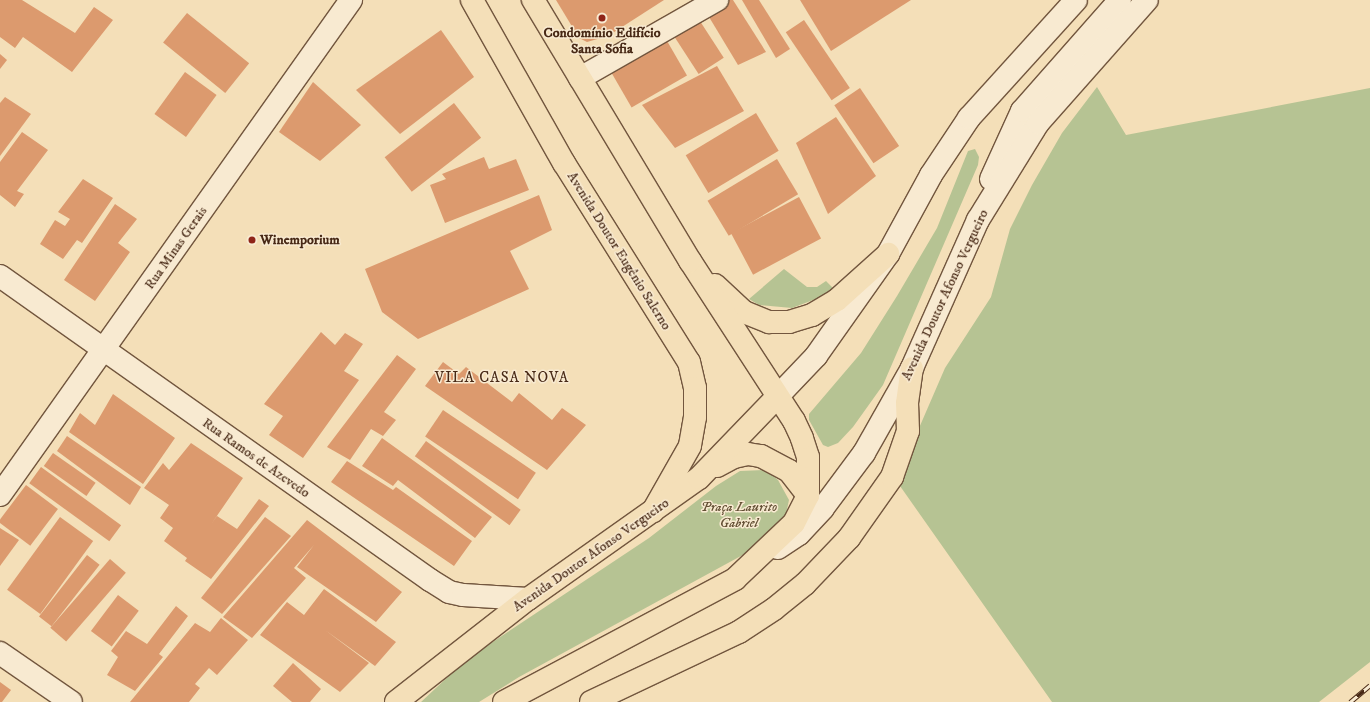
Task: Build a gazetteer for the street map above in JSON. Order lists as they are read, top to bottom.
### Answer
{
  "streets": {
    "main road": [
      "Rua Minas Gerais",
      "Avenida Doutor Eugênio Salerno",
      "Avenida Doutor Afonso Vergueiro",
      "Rua Ramos de Azevedo"
    ]
  },
  "crossings": [
    ["Rua Minas Gerais", "Rua Ramos de Azevedo"],
    ["Avenida Doutor Eugênio Salerno", "Avenida Doutor Afonso Vergueiro"],
    ["Avenida Doutor Afonso Vergueiro", "Rua Ramos de Azevedo"]
  ],
  "districts": ["VILA CASA NOVA"],
  "parks": ["Praça Laurito Gabriel"],
  "places": ["Condomínio Edifício Santa Sofia", "Winemporium"]
}
